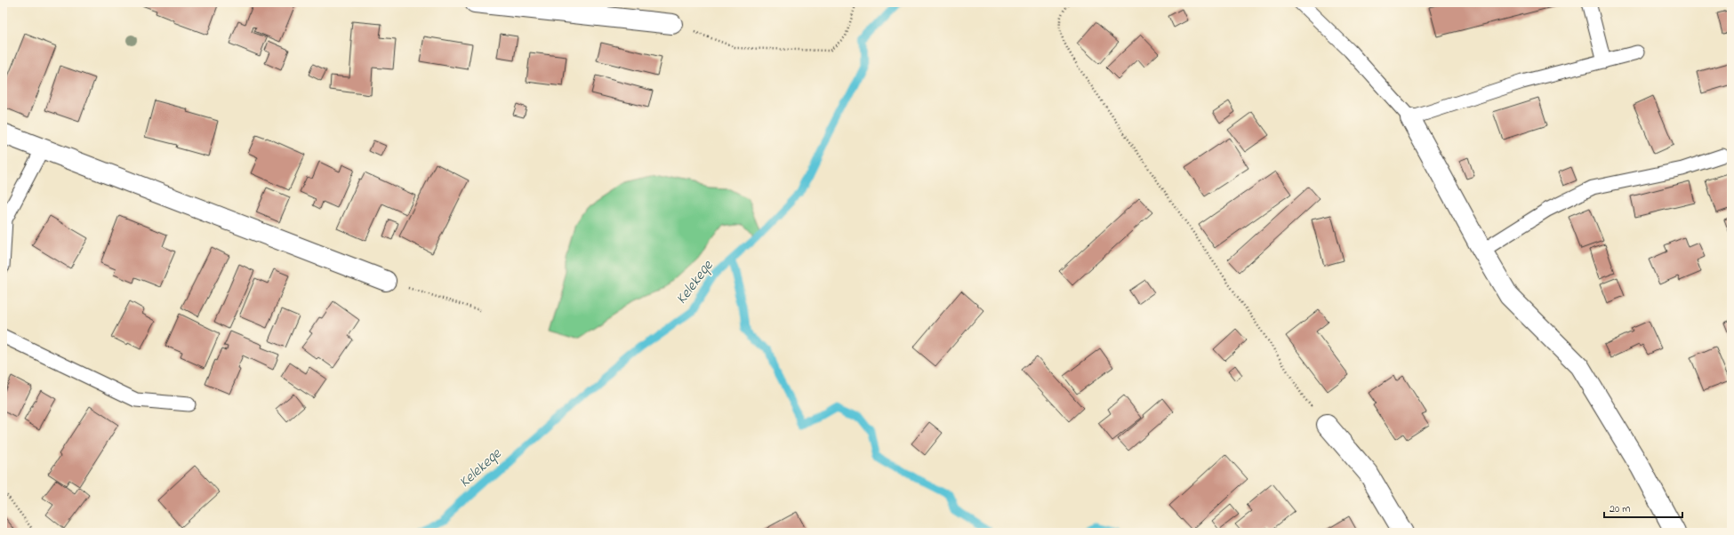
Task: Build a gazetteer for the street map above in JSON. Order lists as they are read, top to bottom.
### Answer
{
  "water": ["Kelekeqe"],
  "scale_bar": "20 m"
}
